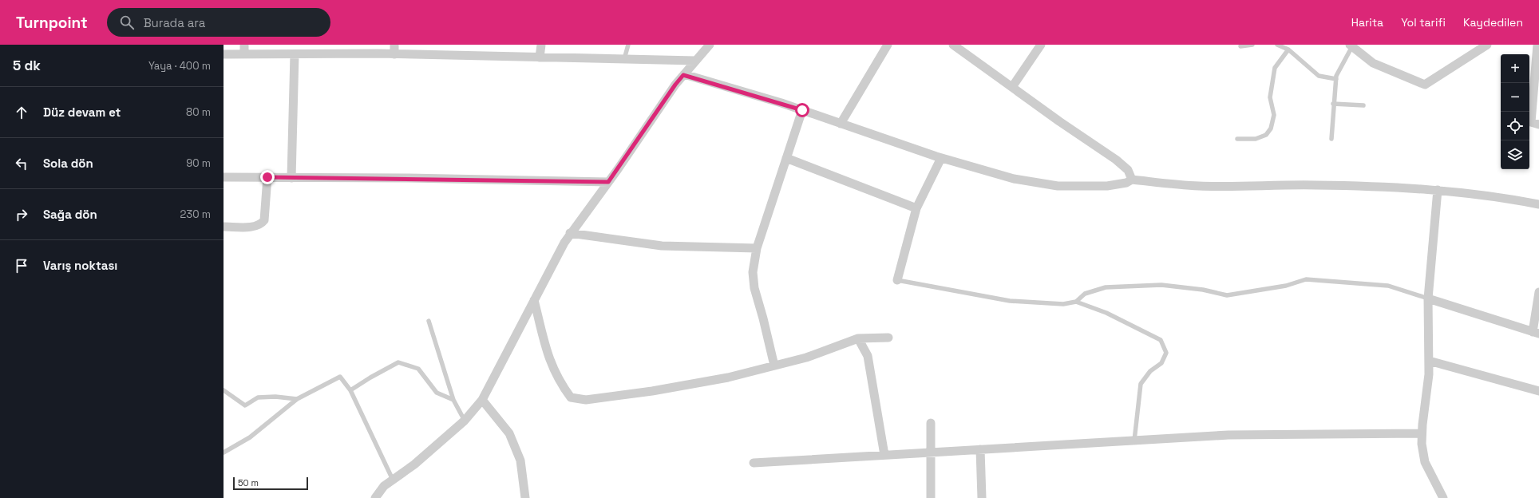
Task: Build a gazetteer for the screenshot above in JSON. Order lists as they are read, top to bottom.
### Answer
{
  "scale_bar": "50 m",
  "page": {
    "header": "Turnpoint",
    "search": "Burada ara",
    "nav": ["Harita", "Yol tarifi", "Kaydedilen"],
    "heading": ["5 dk", "Yaya · 400 m"],
    "map_buttons": ["+", "−"],
    "list": [
      ["Düz devam et", "80 m"],
      ["Sola dön", "90 m"],
      ["Sağa dön", "230 m"],
      "Varış noktası"
    ],
    "scale": "50 m"
  }
}
